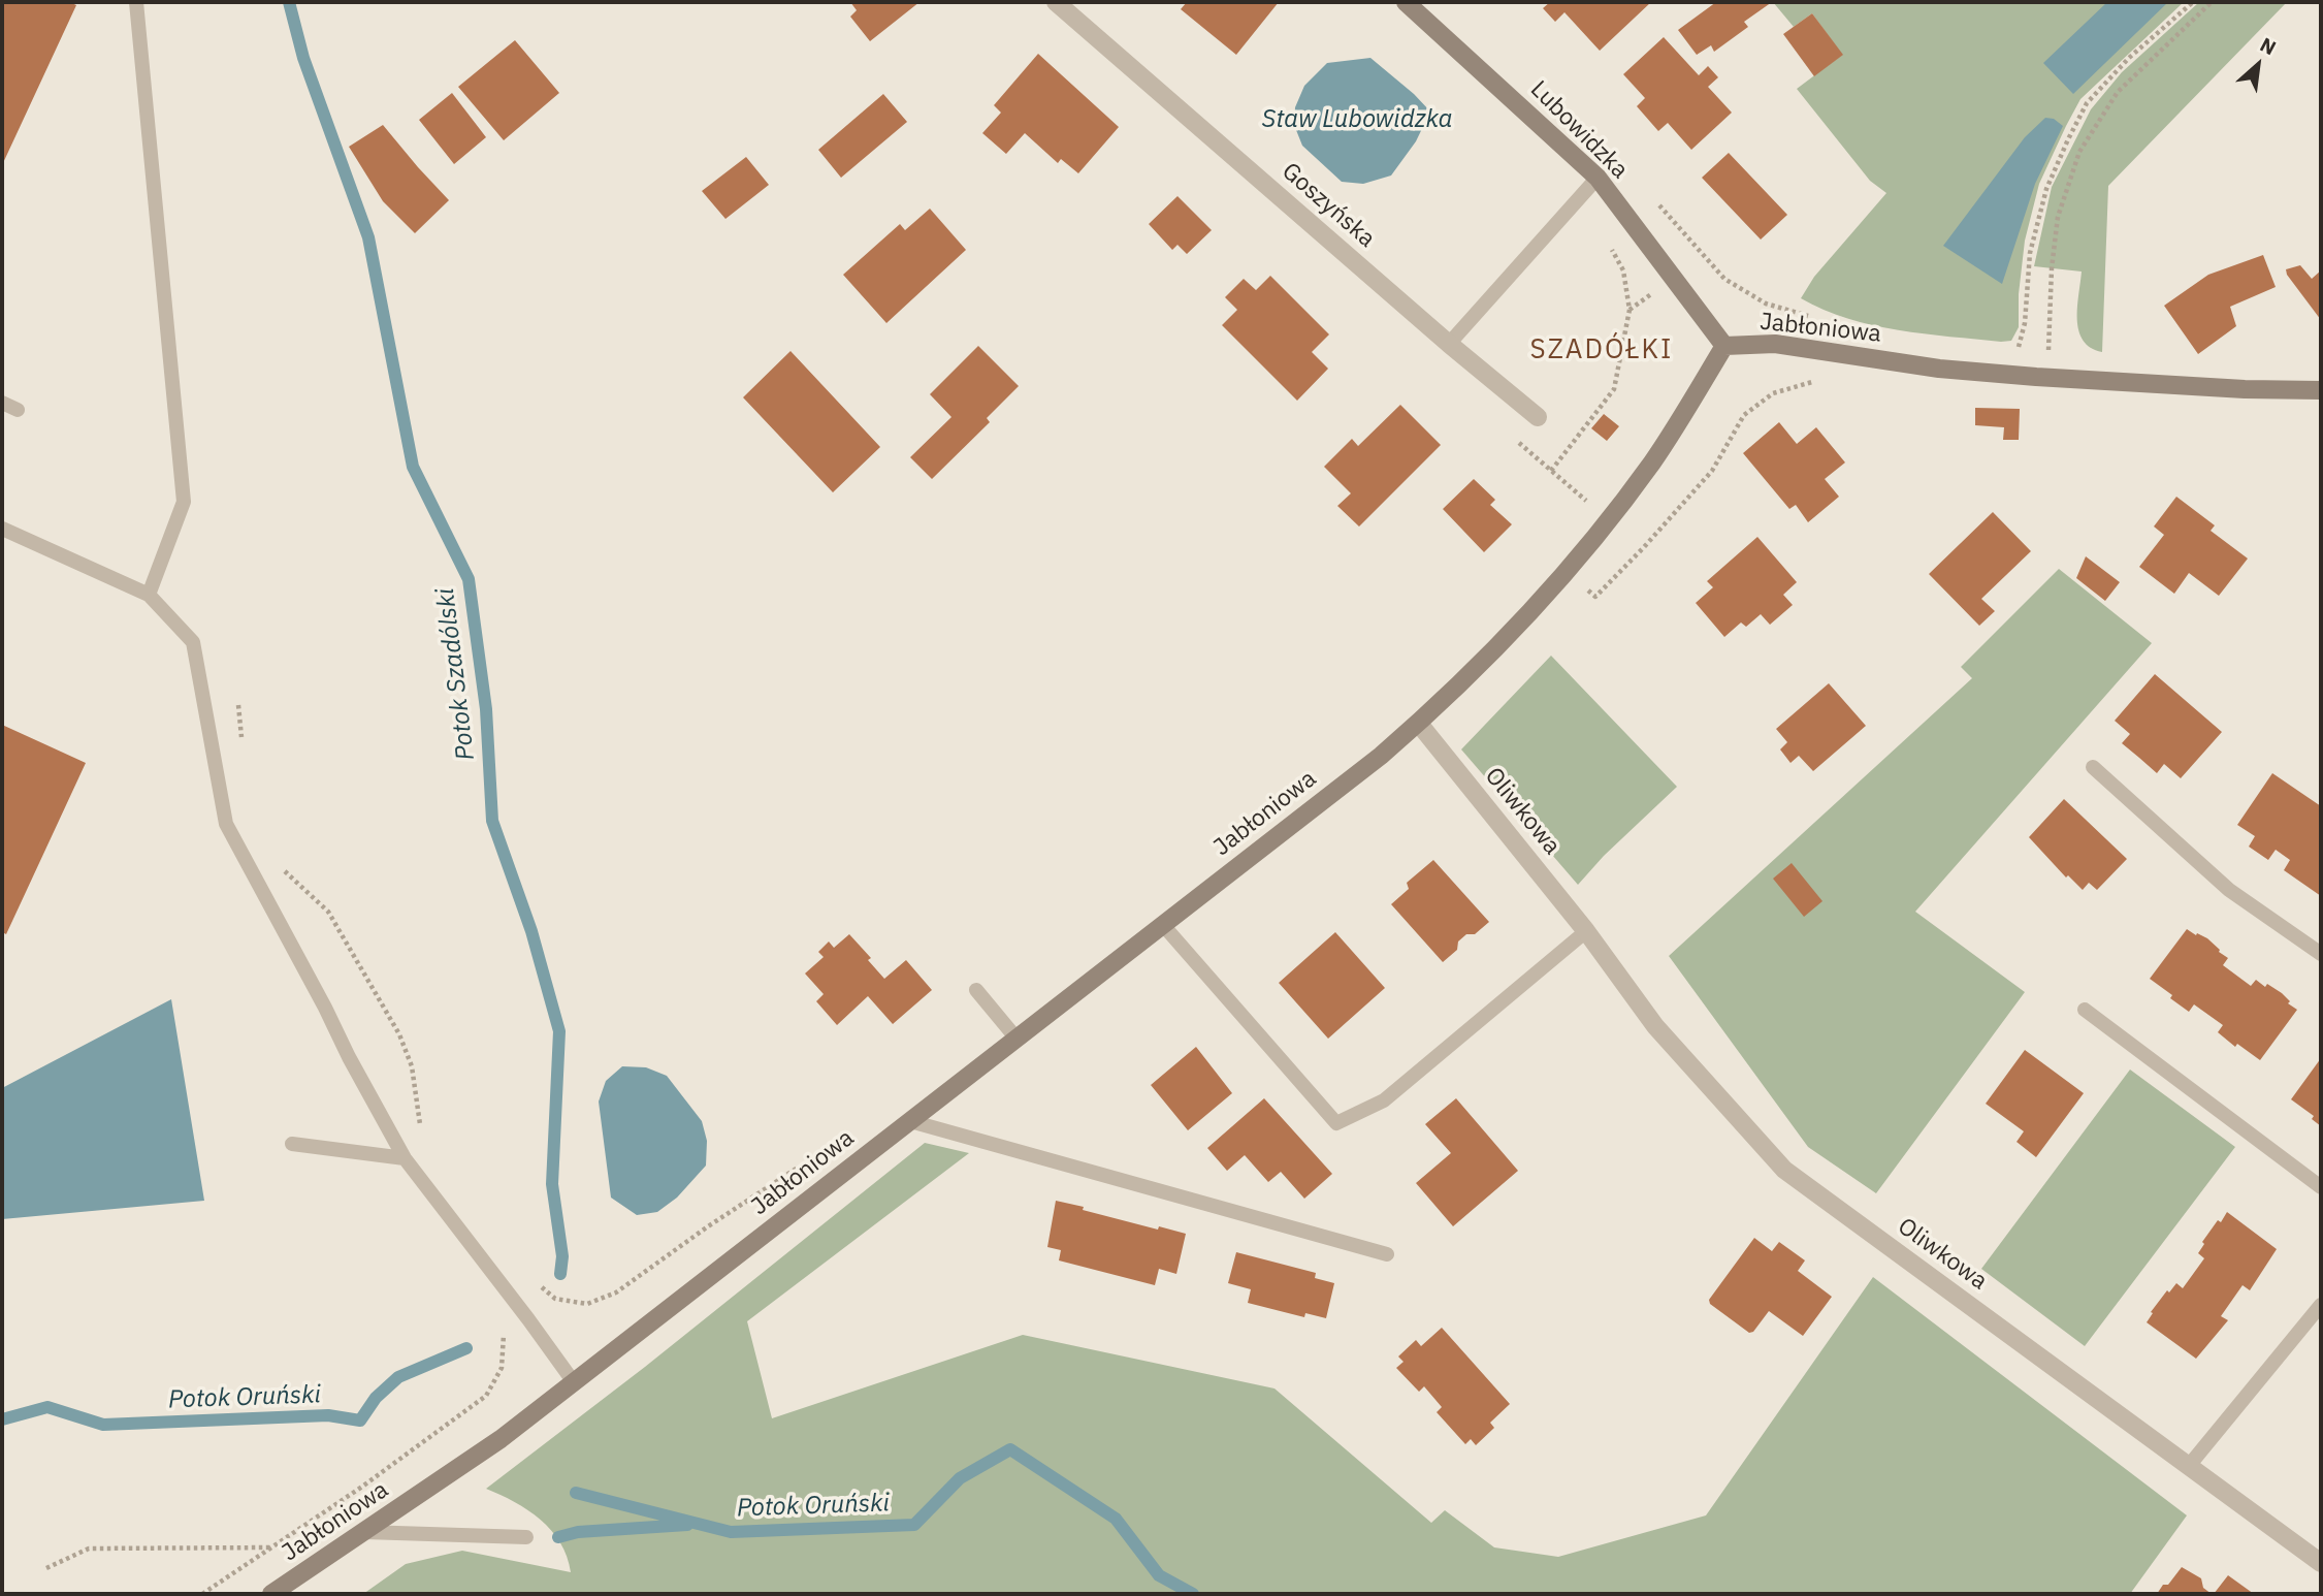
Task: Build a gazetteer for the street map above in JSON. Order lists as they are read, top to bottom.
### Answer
{
  "streets": {
    "main road": ["Lubowidzka", "Jabłoniowa"],
    "street": ["Goszyńska", "Oliwkowa"]
  },
  "crossings": [
    ["Lubowidzka", "Jabłoniowa"],
    ["Jabłoniowa", "Oliwkowa"]
  ],
  "districts": ["SZADÓŁKI"],
  "water": ["Staw Lubowidzka", "Potok Szadólski", "Potok Oruński"],
  "north": "top right"
}
